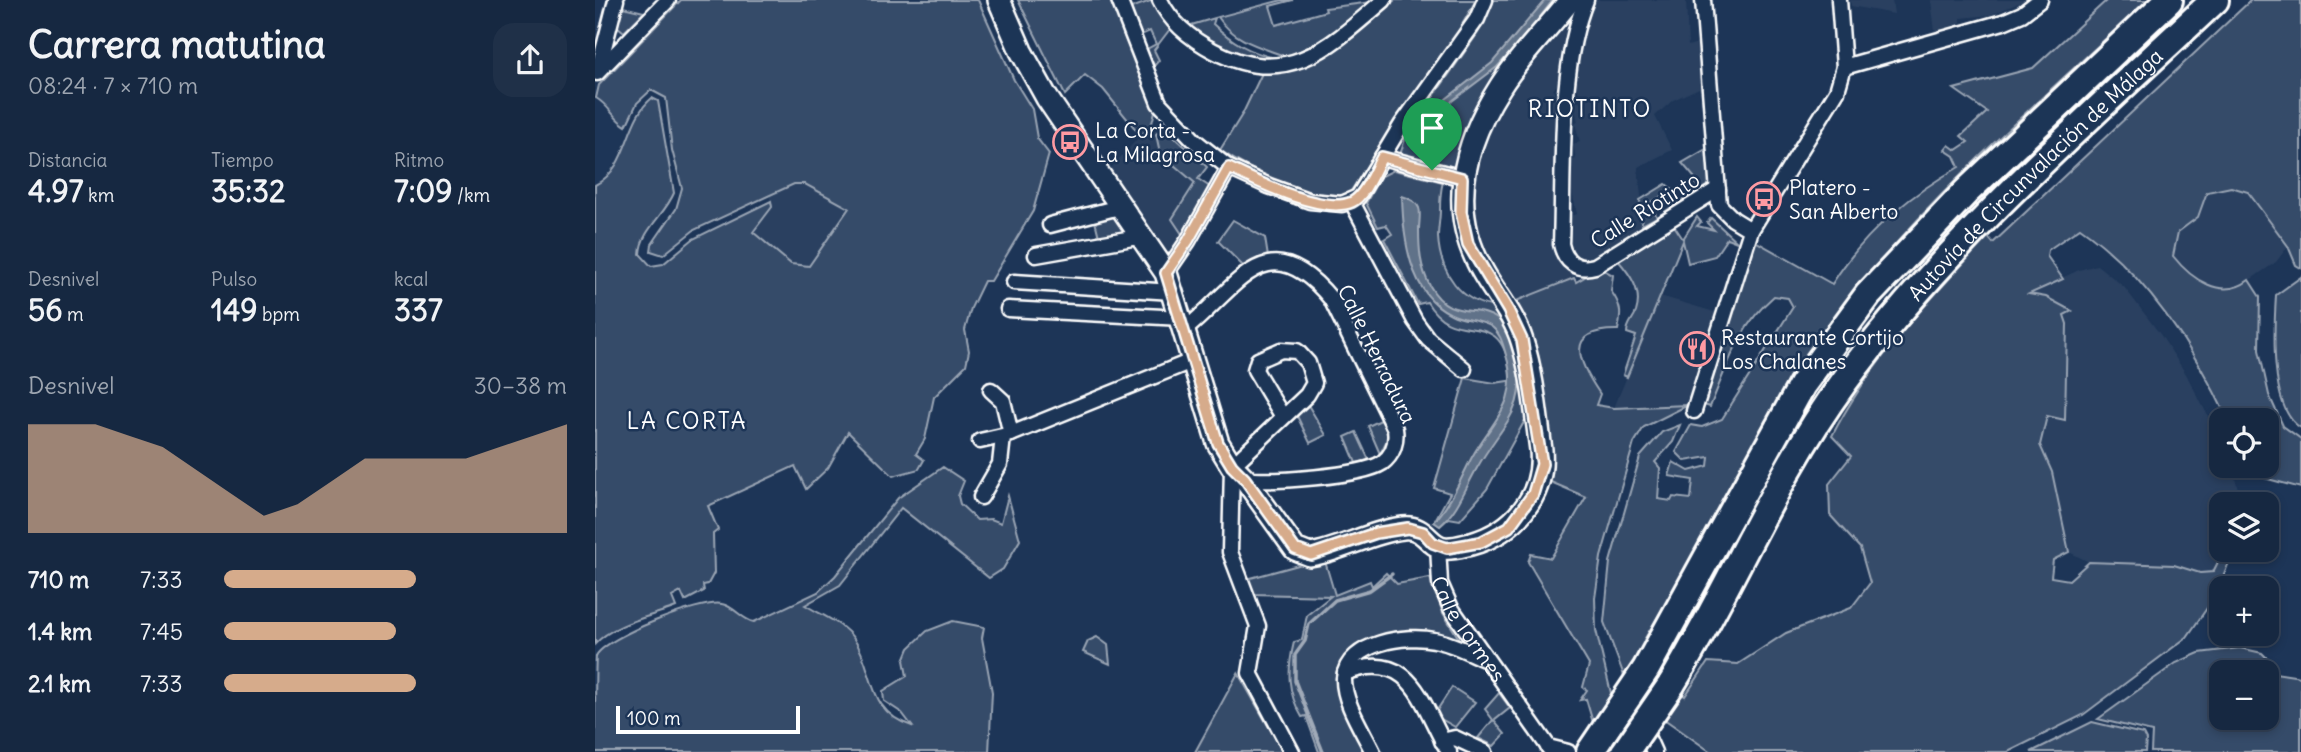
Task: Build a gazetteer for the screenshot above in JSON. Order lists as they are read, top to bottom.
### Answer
{
  "streets": {
    "highway": ["Autovía de Circunvalación de Málaga"],
    "street": ["Calle Riotinto", "Calle Herradura", "Calle Tormes"]
  },
  "crossings": [
    ["Calle Herradura", "Calle Tormes"]
  ],
  "districts": ["RIOTINTO", "LA CORTA"],
  "places": {
    "bus stop": ["La Corta - La Milagrosa", "Platero - San Alberto"],
    "restaurant": ["Restaurante Cortijo Los Chalanes"]
  },
  "scale_bar": "100 m",
  "page": {
    "heading": ["Carrera matutina", "08:24 · 7 × 710 m"],
    "stats": [
      ["Distancia", "4.97 km"],
      ["Tiempo", "35:32"],
      ["Ritmo", "7:09 /km"],
      ["Desnivel", "56 m"],
      ["Pulso", "149 bpm"],
      ["kcal", "337"]
    ],
    "chart": ["Desnivel", "30–38 m"],
    "map_buttons": ["+", "−"],
    "list": [
      {
        "name": "710 m",
        "note": "7:33"
      },
      {
        "name": "1.4 km",
        "note": "7:45"
      },
      {
        "name": "2.1 km",
        "note": "7:33"
      }
    ],
    "scale": "100 m"
  }
}
